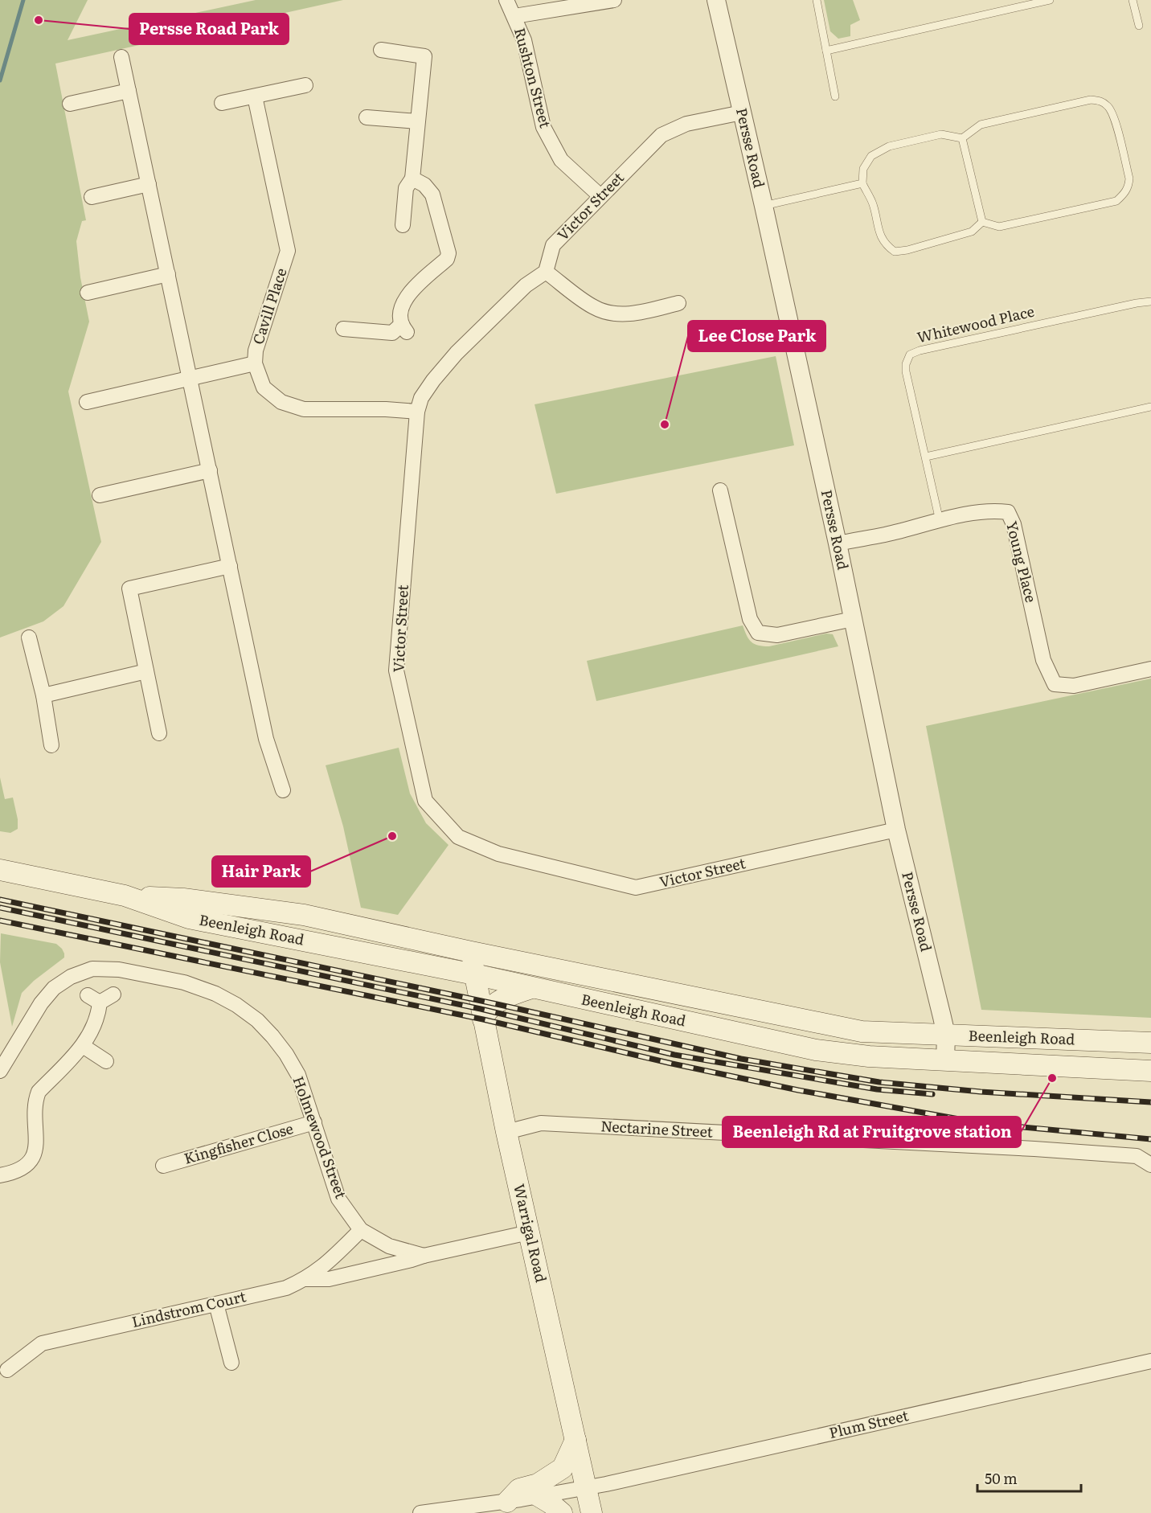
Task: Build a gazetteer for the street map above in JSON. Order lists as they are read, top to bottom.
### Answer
{
  "streets": {
    "main road": ["Beenleigh Road", "Warrigal Road"],
    "street": [
      "Rushton Street",
      "Persse Road",
      "Victor Street",
      "Cavill Place",
      "Young Place",
      "Nectarine Street",
      "Holmewood Street",
      "Kingfisher Close",
      "Lindstrom Court",
      "Plum Street"
    ],
    "lane": ["Whitewood Place"]
  },
  "crossings": [
    ["Rushton Street", "Victor Street"],
    ["Persse Road", "Victor Street"],
    ["Persse Road", "Young Place"],
    ["Persse Road", "Beenleigh Road"],
    ["Victor Street", "Cavill Place"],
    ["Whitewood Place", "Young Place"],
    ["Beenleigh Road", "Warrigal Road"],
    ["Nectarine Street", "Warrigal Road"],
    ["Holmewood Street", "Kingfisher Close"],
    ["Holmewood Street", "Warrigal Road"],
    ["Holmewood Street", "Lindstrom Court"],
    ["Warrigal Road", "Plum Street"]
  ],
  "places": [
    "Persse Road Park",
    "Lee Close Park",
    "Hair Park",
    "Beenleigh Rd at Fruitgrove station"
  ],
  "scale_bar": "50 m"
}
